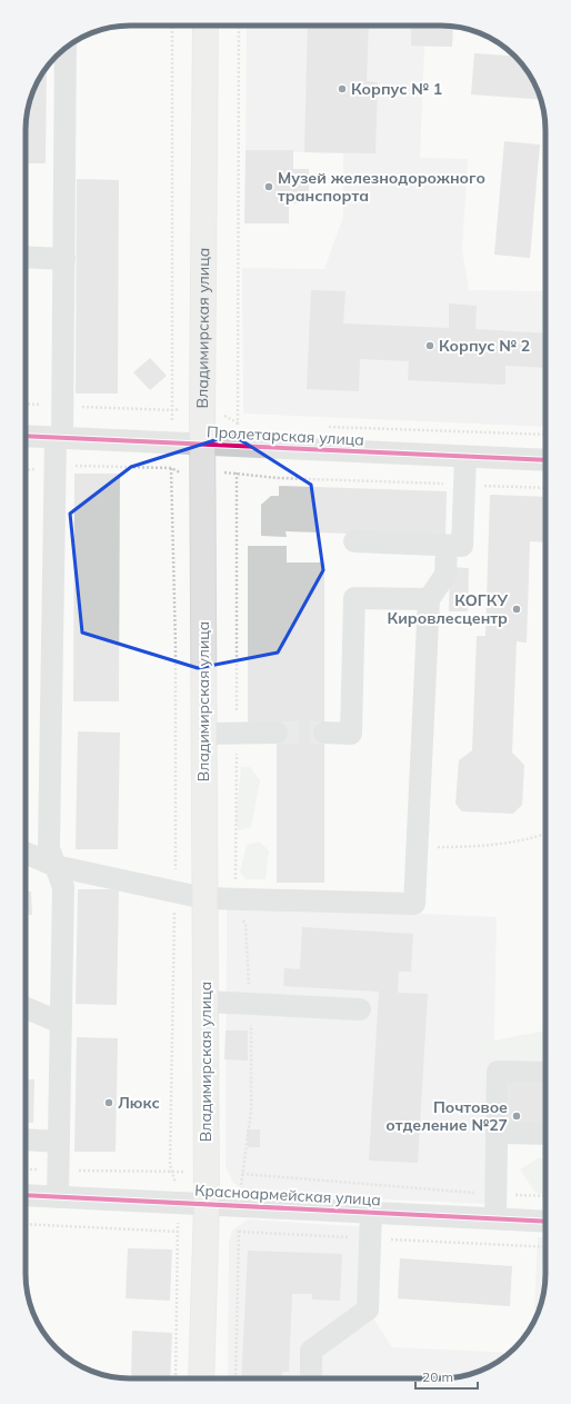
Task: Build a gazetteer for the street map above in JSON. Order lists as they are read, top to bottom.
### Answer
{
  "streets": {
    "main road": ["Владимирская улица"],
    "street": ["Пролетарская улица", "Красноармейская улица"]
  },
  "crossings": [
    ["Владимирская улица", "Пролетарская улица"],
    ["Владимирская улица", "Красноармейская улица"]
  ],
  "places": [
    "Корпус № 1",
    "Музей железнодорожного транспорта",
    "Корпус № 2",
    "КОГКУ Кировлесцентр",
    "Люкс",
    "Почтовое отделение №27"
  ],
  "scale_bar": "20 m"
}
